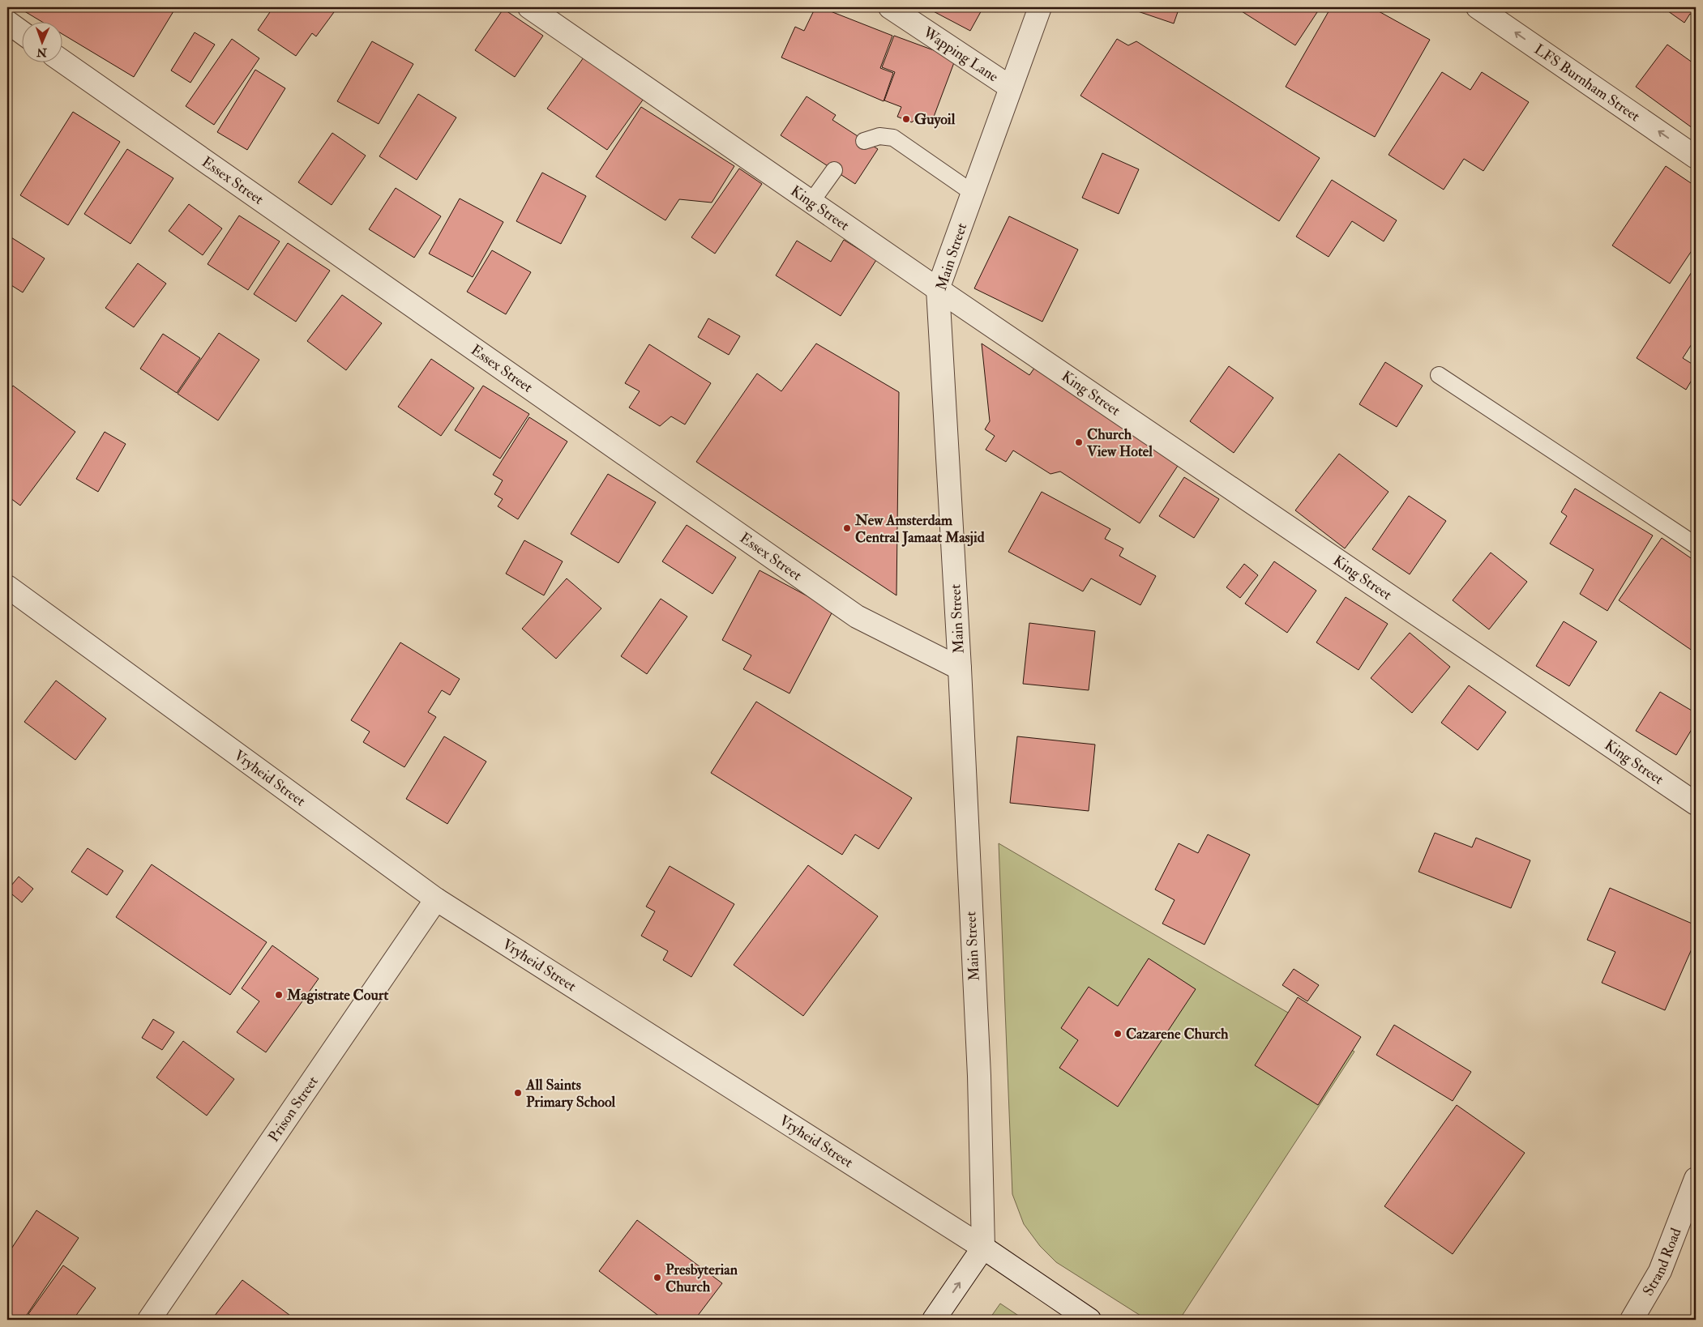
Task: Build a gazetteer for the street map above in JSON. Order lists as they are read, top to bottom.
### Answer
{
  "streets": {
    "street": [
      "Wapping Lane",
      "LFS Burnham Street",
      "Essex Street",
      "King Street",
      "Main Street",
      "Vryheid Street",
      "Prison Street",
      "Strand Road"
    ]
  },
  "crossings": [
    ["Wapping Lane", "Main Street"],
    ["Essex Street", "Main Street"],
    ["King Street", "Main Street"],
    ["Main Street", "Vryheid Street"],
    ["Vryheid Street", "Prison Street"]
  ],
  "one_way": ["LFS Burnham Street"],
  "places": [
    "Guyoil",
    "Church View Hotel",
    "New Amsterdam Central Jamaat Masjid",
    "Magistrate Court",
    "Cazarene Church",
    "All Saints Primary School",
    "Presbyterian Church"
  ],
  "north": "bottom"
}
